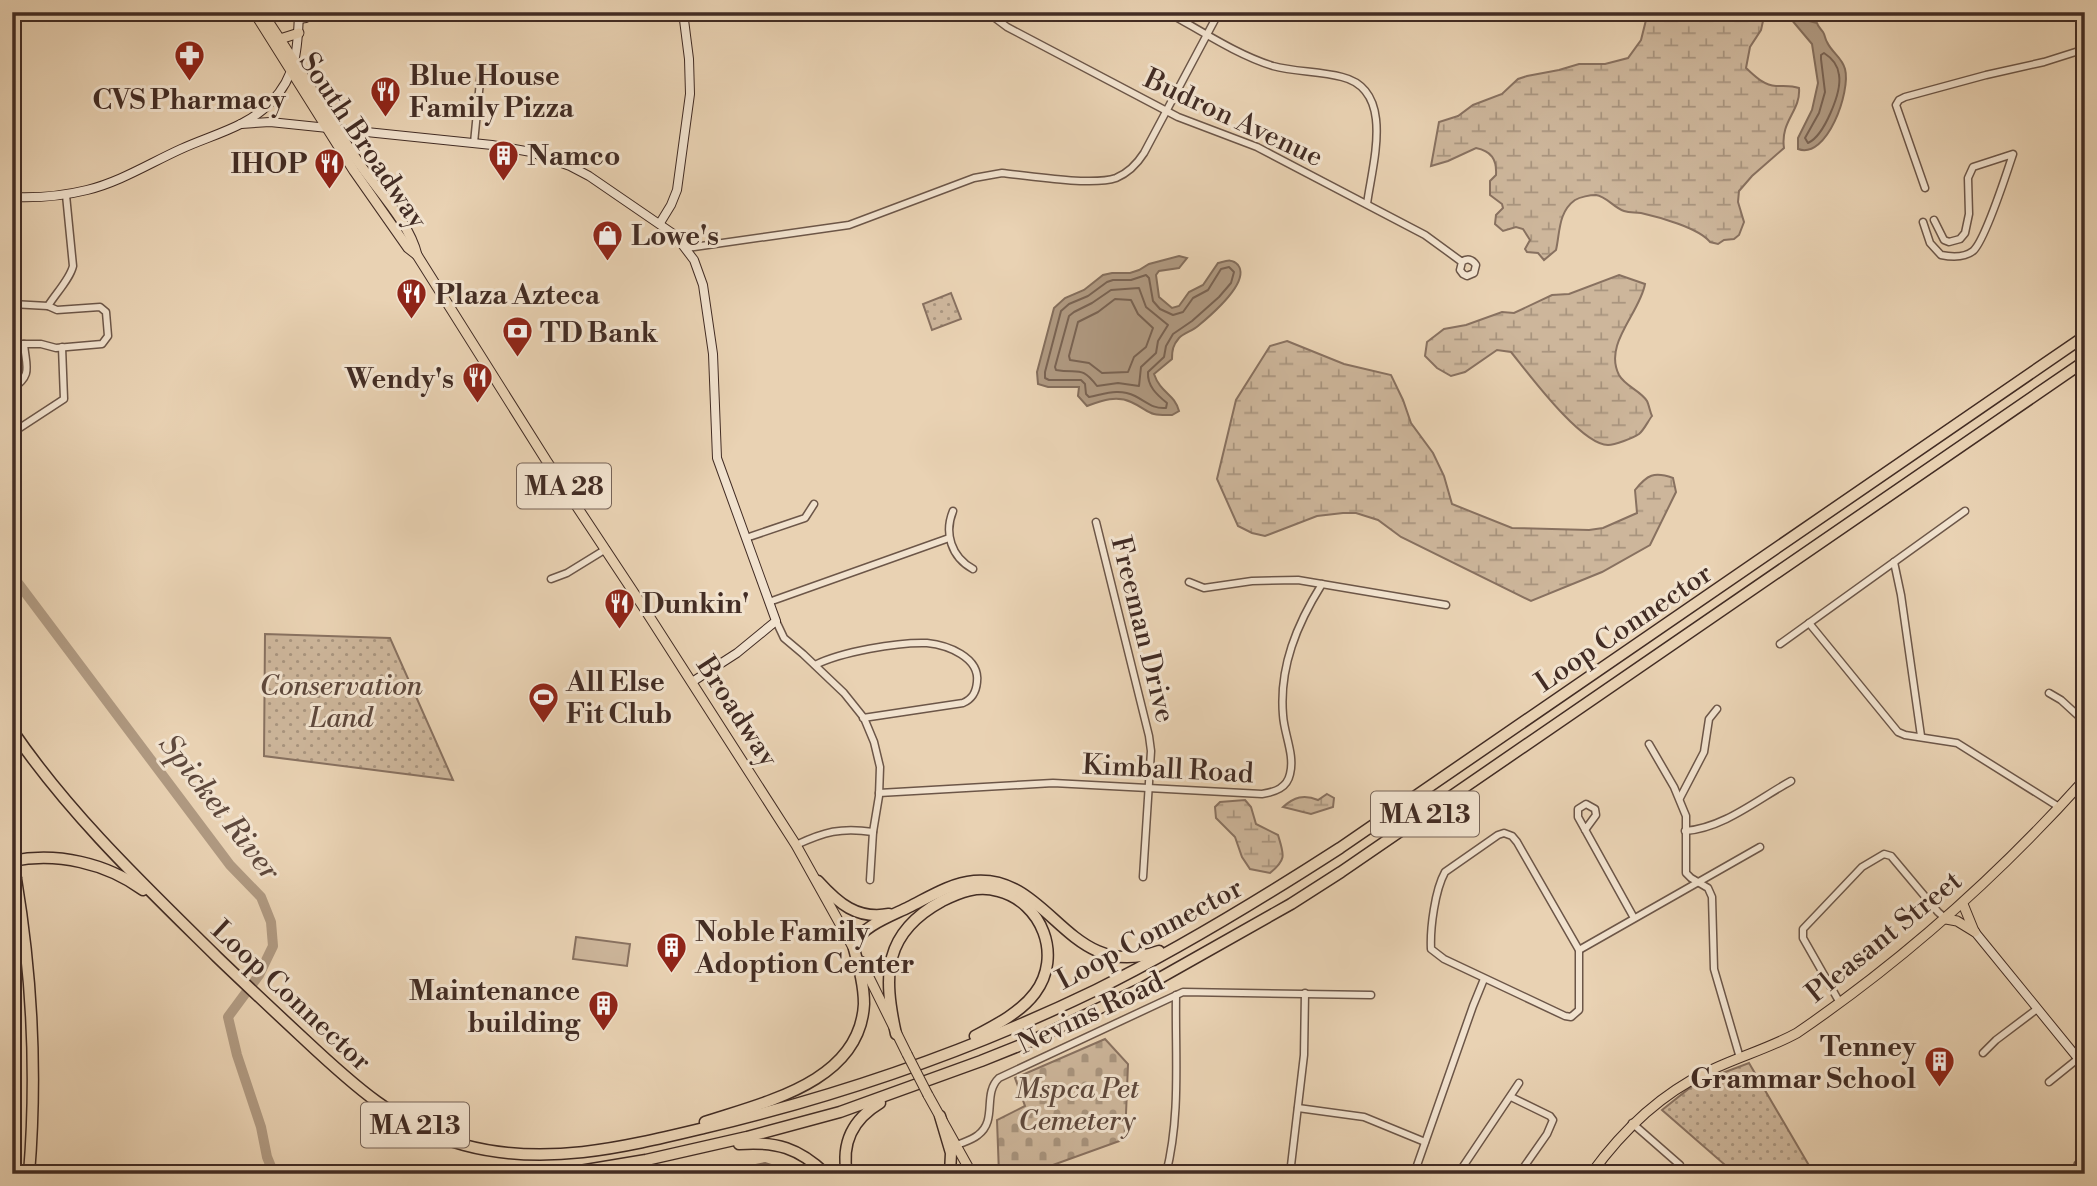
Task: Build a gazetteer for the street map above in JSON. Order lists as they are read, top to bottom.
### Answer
{
  "streets": {
    "highway": ["Loop Connector", "MA 213"],
    "main road": [
      "South Broadway",
      "MA 28",
      "Broadway",
      "Pleasant Street"
    ],
    "street": [
      "Budron Avenue",
      "Freeman Drive",
      "Kimball Road",
      "Nevins Road"
    ]
  },
  "crossings": [
    ["South Broadway", "Broadway"],
    ["Freeman Drive", "Kimball Road"],
    ["Broadway", "Nevins Road"]
  ],
  "water": ["Spicket River"],
  "parks": ["Conservation Land", "Mspca Pet Cemetery"],
  "places": {
    "pharmacy": ["CVS Pharmacy"],
    "restaurant": [
      "Blue House Family Pizza",
      "IHOP",
      "Plaza Azteca",
      "Wendy's",
      "Dunkin'"
    ],
    "building": [
      "Namco",
      "Noble Family Adoption Center",
      "Maintenance building",
      "Tenney Grammar School"
    ],
    "shop": ["Lowe's"],
    "bank": ["TD Bank"],
    "sports": ["All Else Fit Club"]
  }
}
